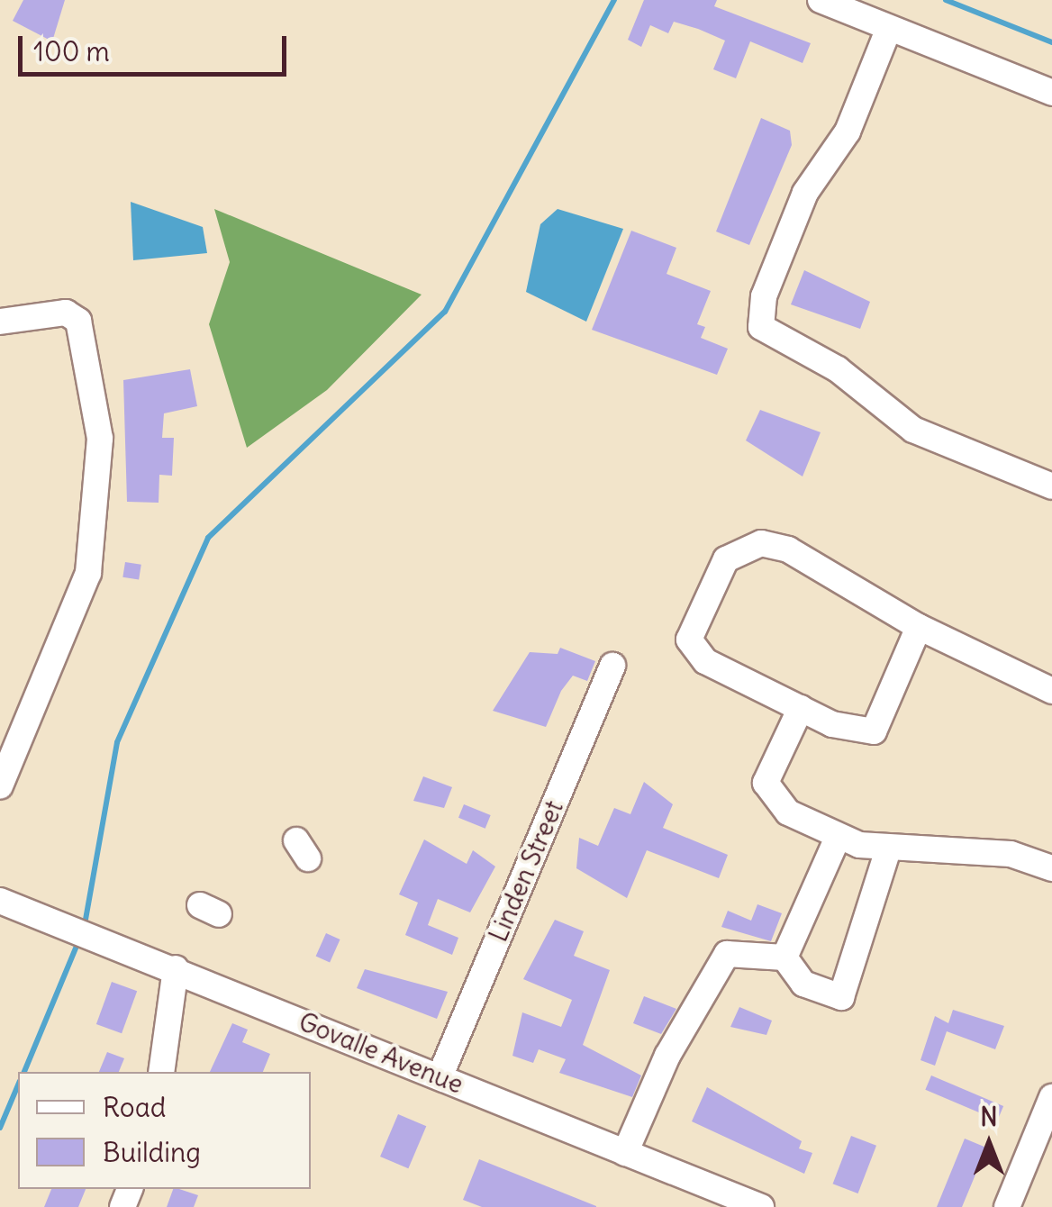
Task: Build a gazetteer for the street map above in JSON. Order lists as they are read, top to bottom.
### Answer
{
  "streets": {
    "street": ["Linden Street", "Govalle Avenue"]
  },
  "crossings": [
    ["Linden Street", "Govalle Avenue"]
  ],
  "legend": ["Road", "Building"],
  "scale_bar": "100 m",
  "north": "top"
}
